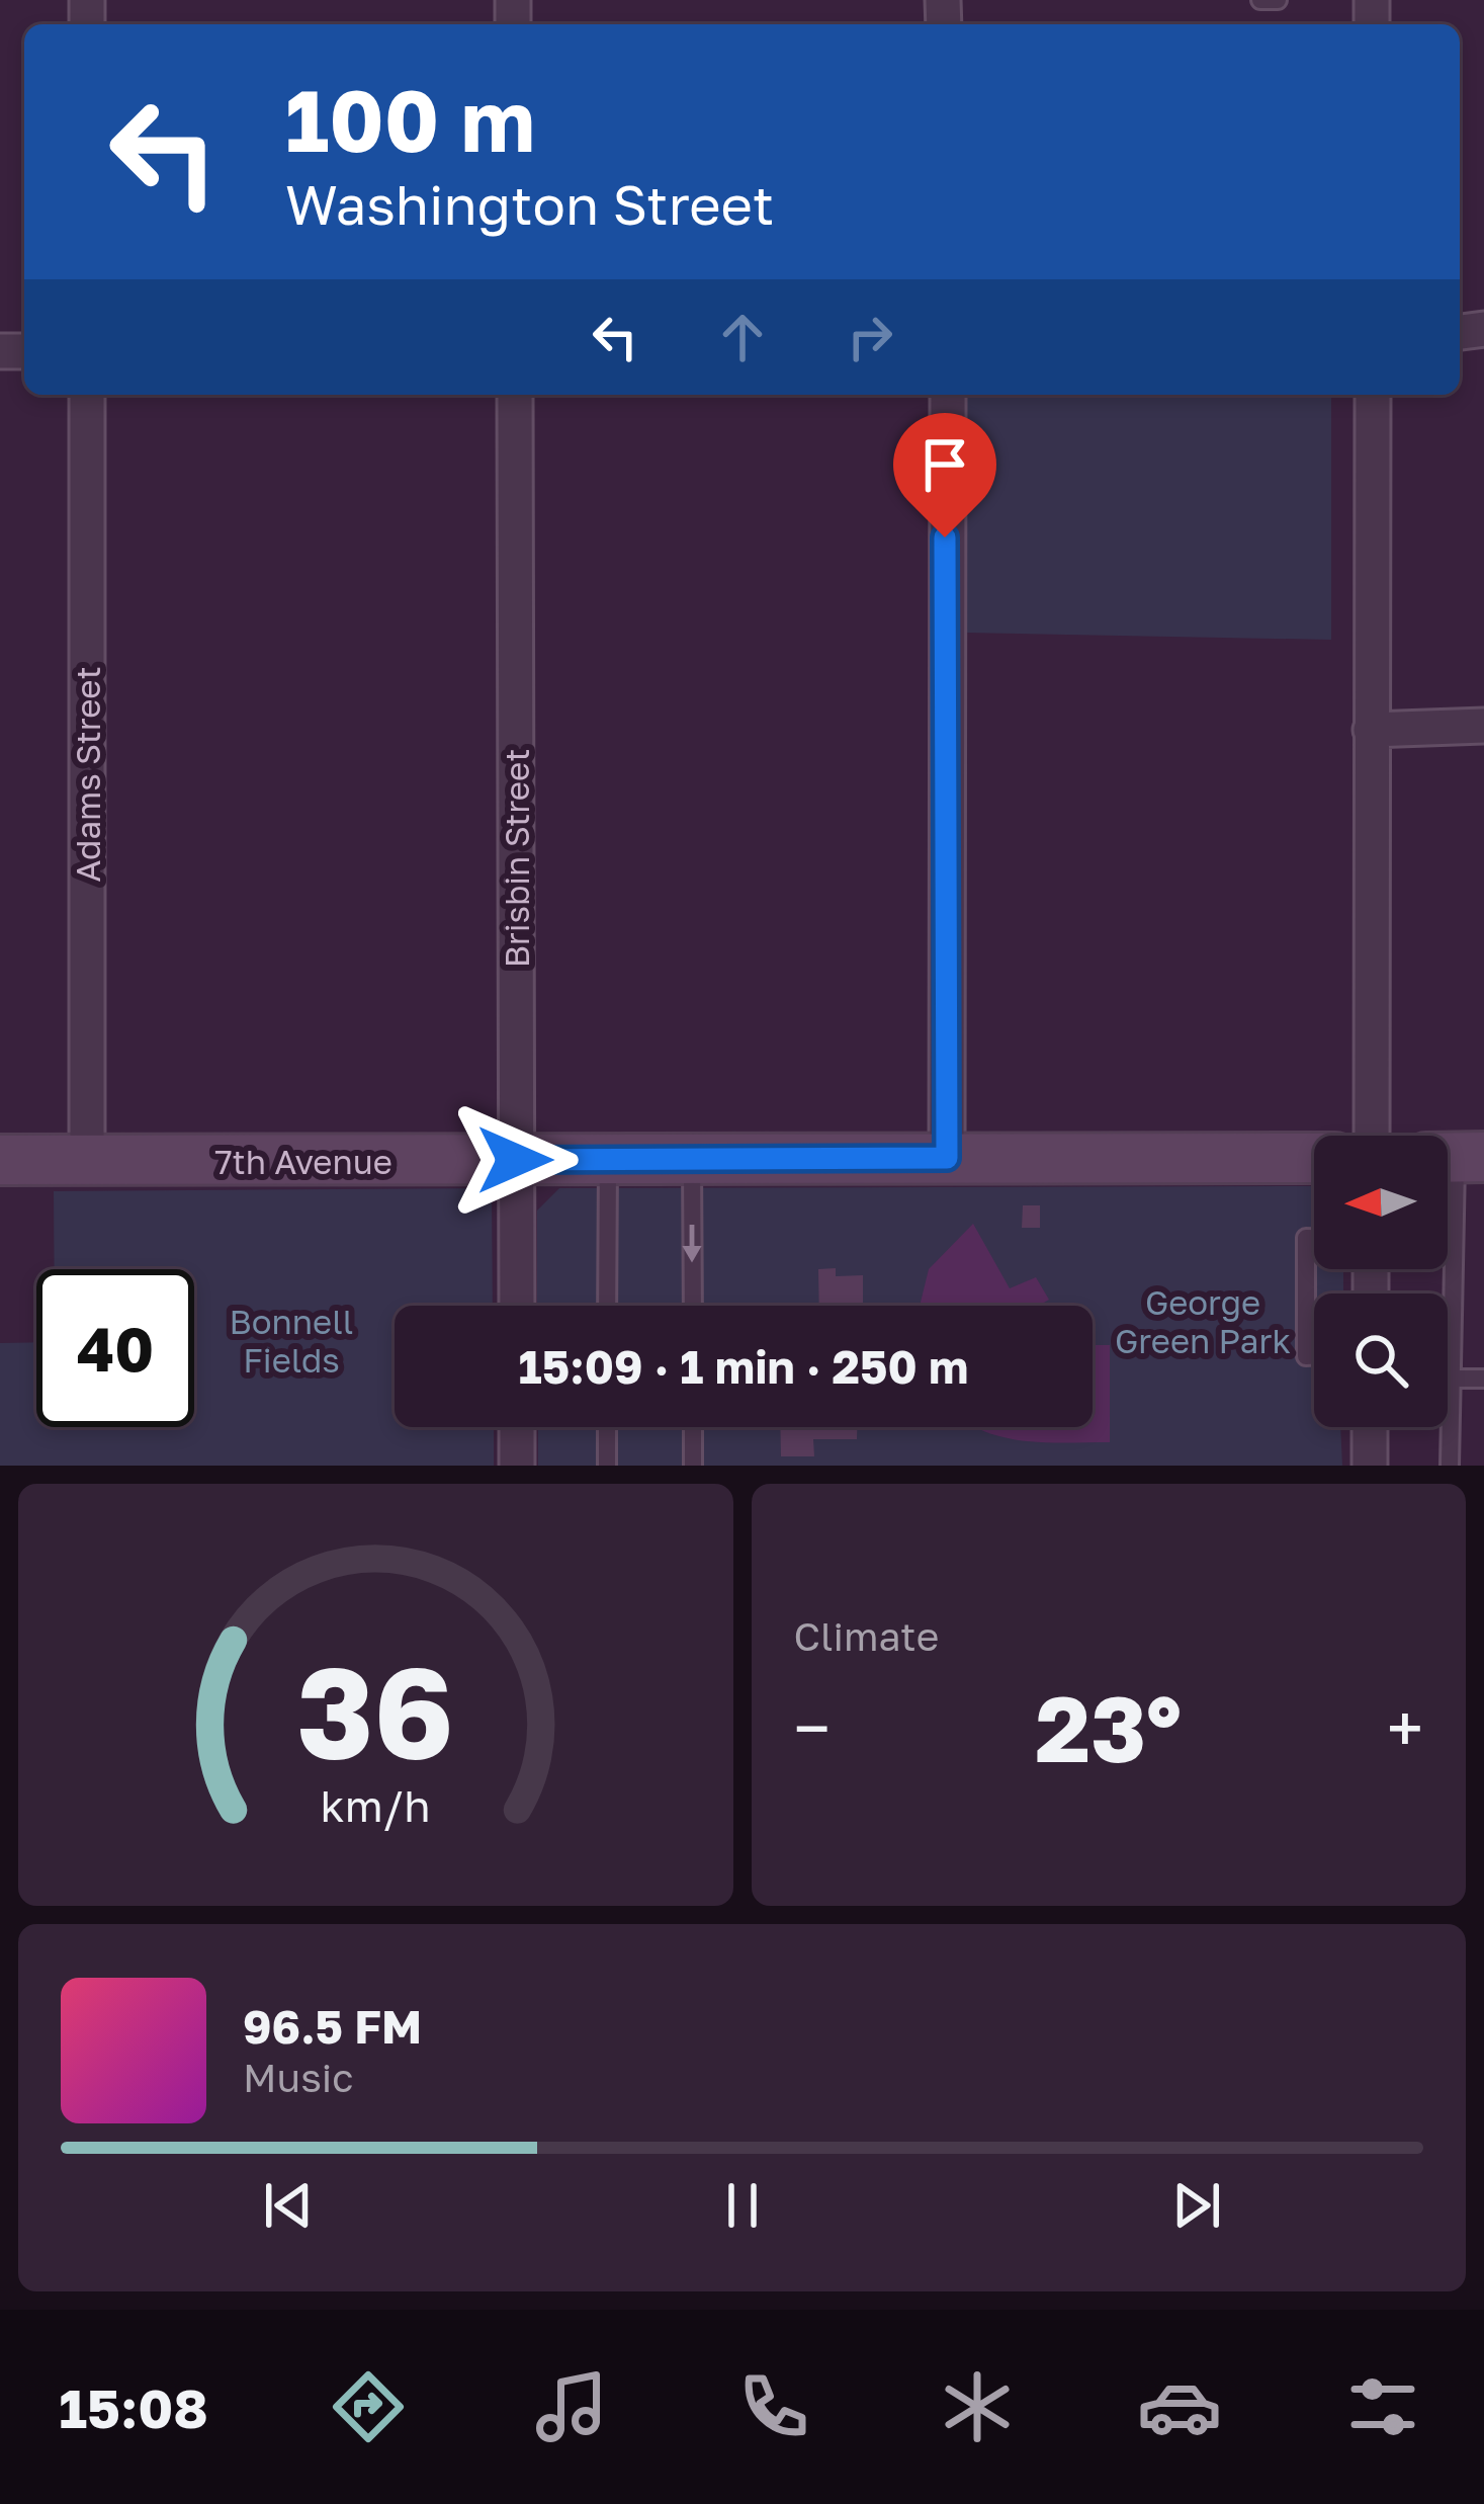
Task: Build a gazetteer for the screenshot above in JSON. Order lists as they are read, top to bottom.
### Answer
{
  "streets": {
    "street": ["Adams Street", "Brisbin Street", "7th Avenue"]
  },
  "crossings": [
    ["Adams Street", "7th Avenue"],
    ["Brisbin Street", "7th Avenue"]
  ],
  "parks": ["George Green Park", "Bonnell Fields"],
  "north": "left",
  "page": {
    "turn": ["100 m", "Washington Street"],
    "limit": "40",
    "trip": "15:09 · 1 min · 250 m",
    "tile": "Climate",
    "heat": ["−", "23°", "+"],
    "song": ["96.5 FM", "Music"],
    "tabs": "15:08",
    "gauge": ["36", "km/h"]
  }
}
